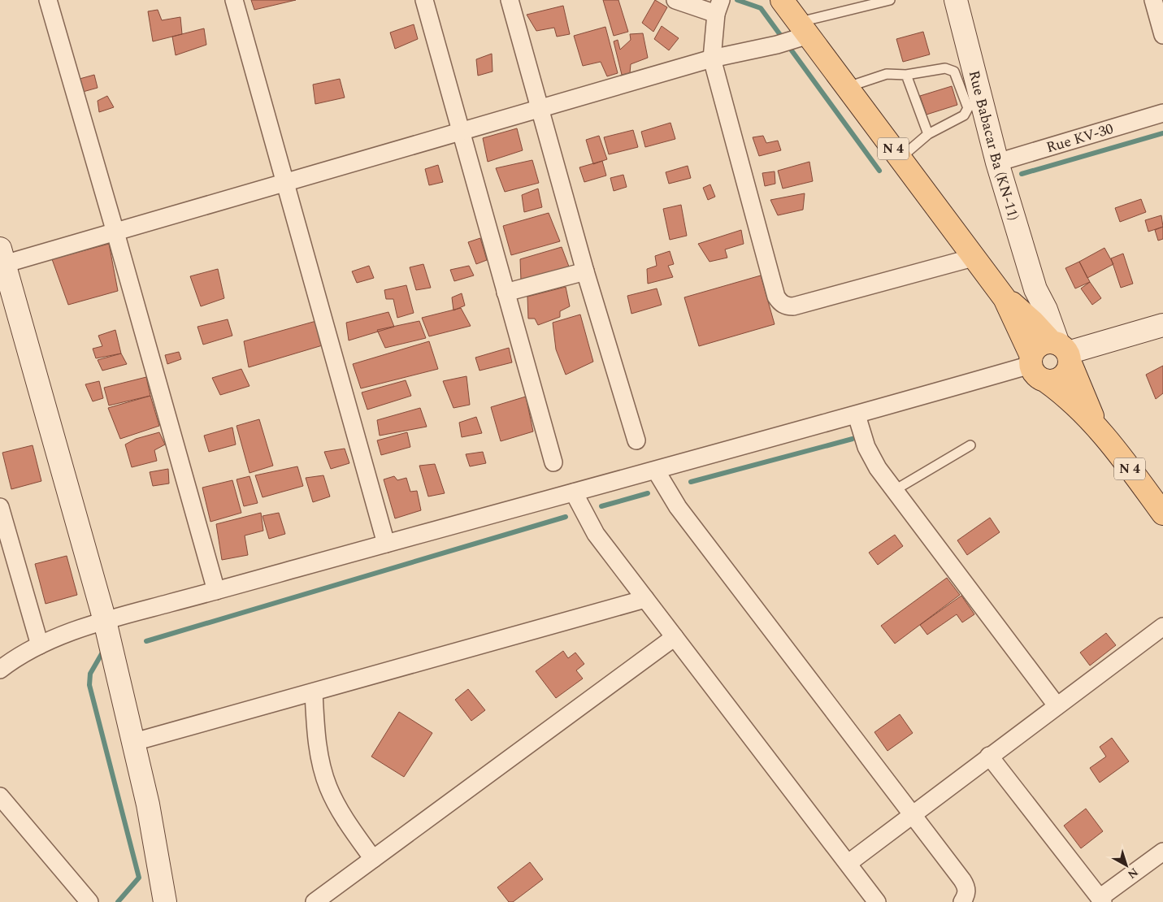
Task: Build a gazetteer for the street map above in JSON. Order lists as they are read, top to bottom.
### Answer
{
  "streets": {
    "main road": ["N 4"],
    "street": ["Rue KV-30", "Rue Babacar Ba (KN-11)"]
  },
  "crossings": [
    ["Rue KV-30", "Rue Babacar Ba (KN-11)"]
  ],
  "north": "bottom right"
}
